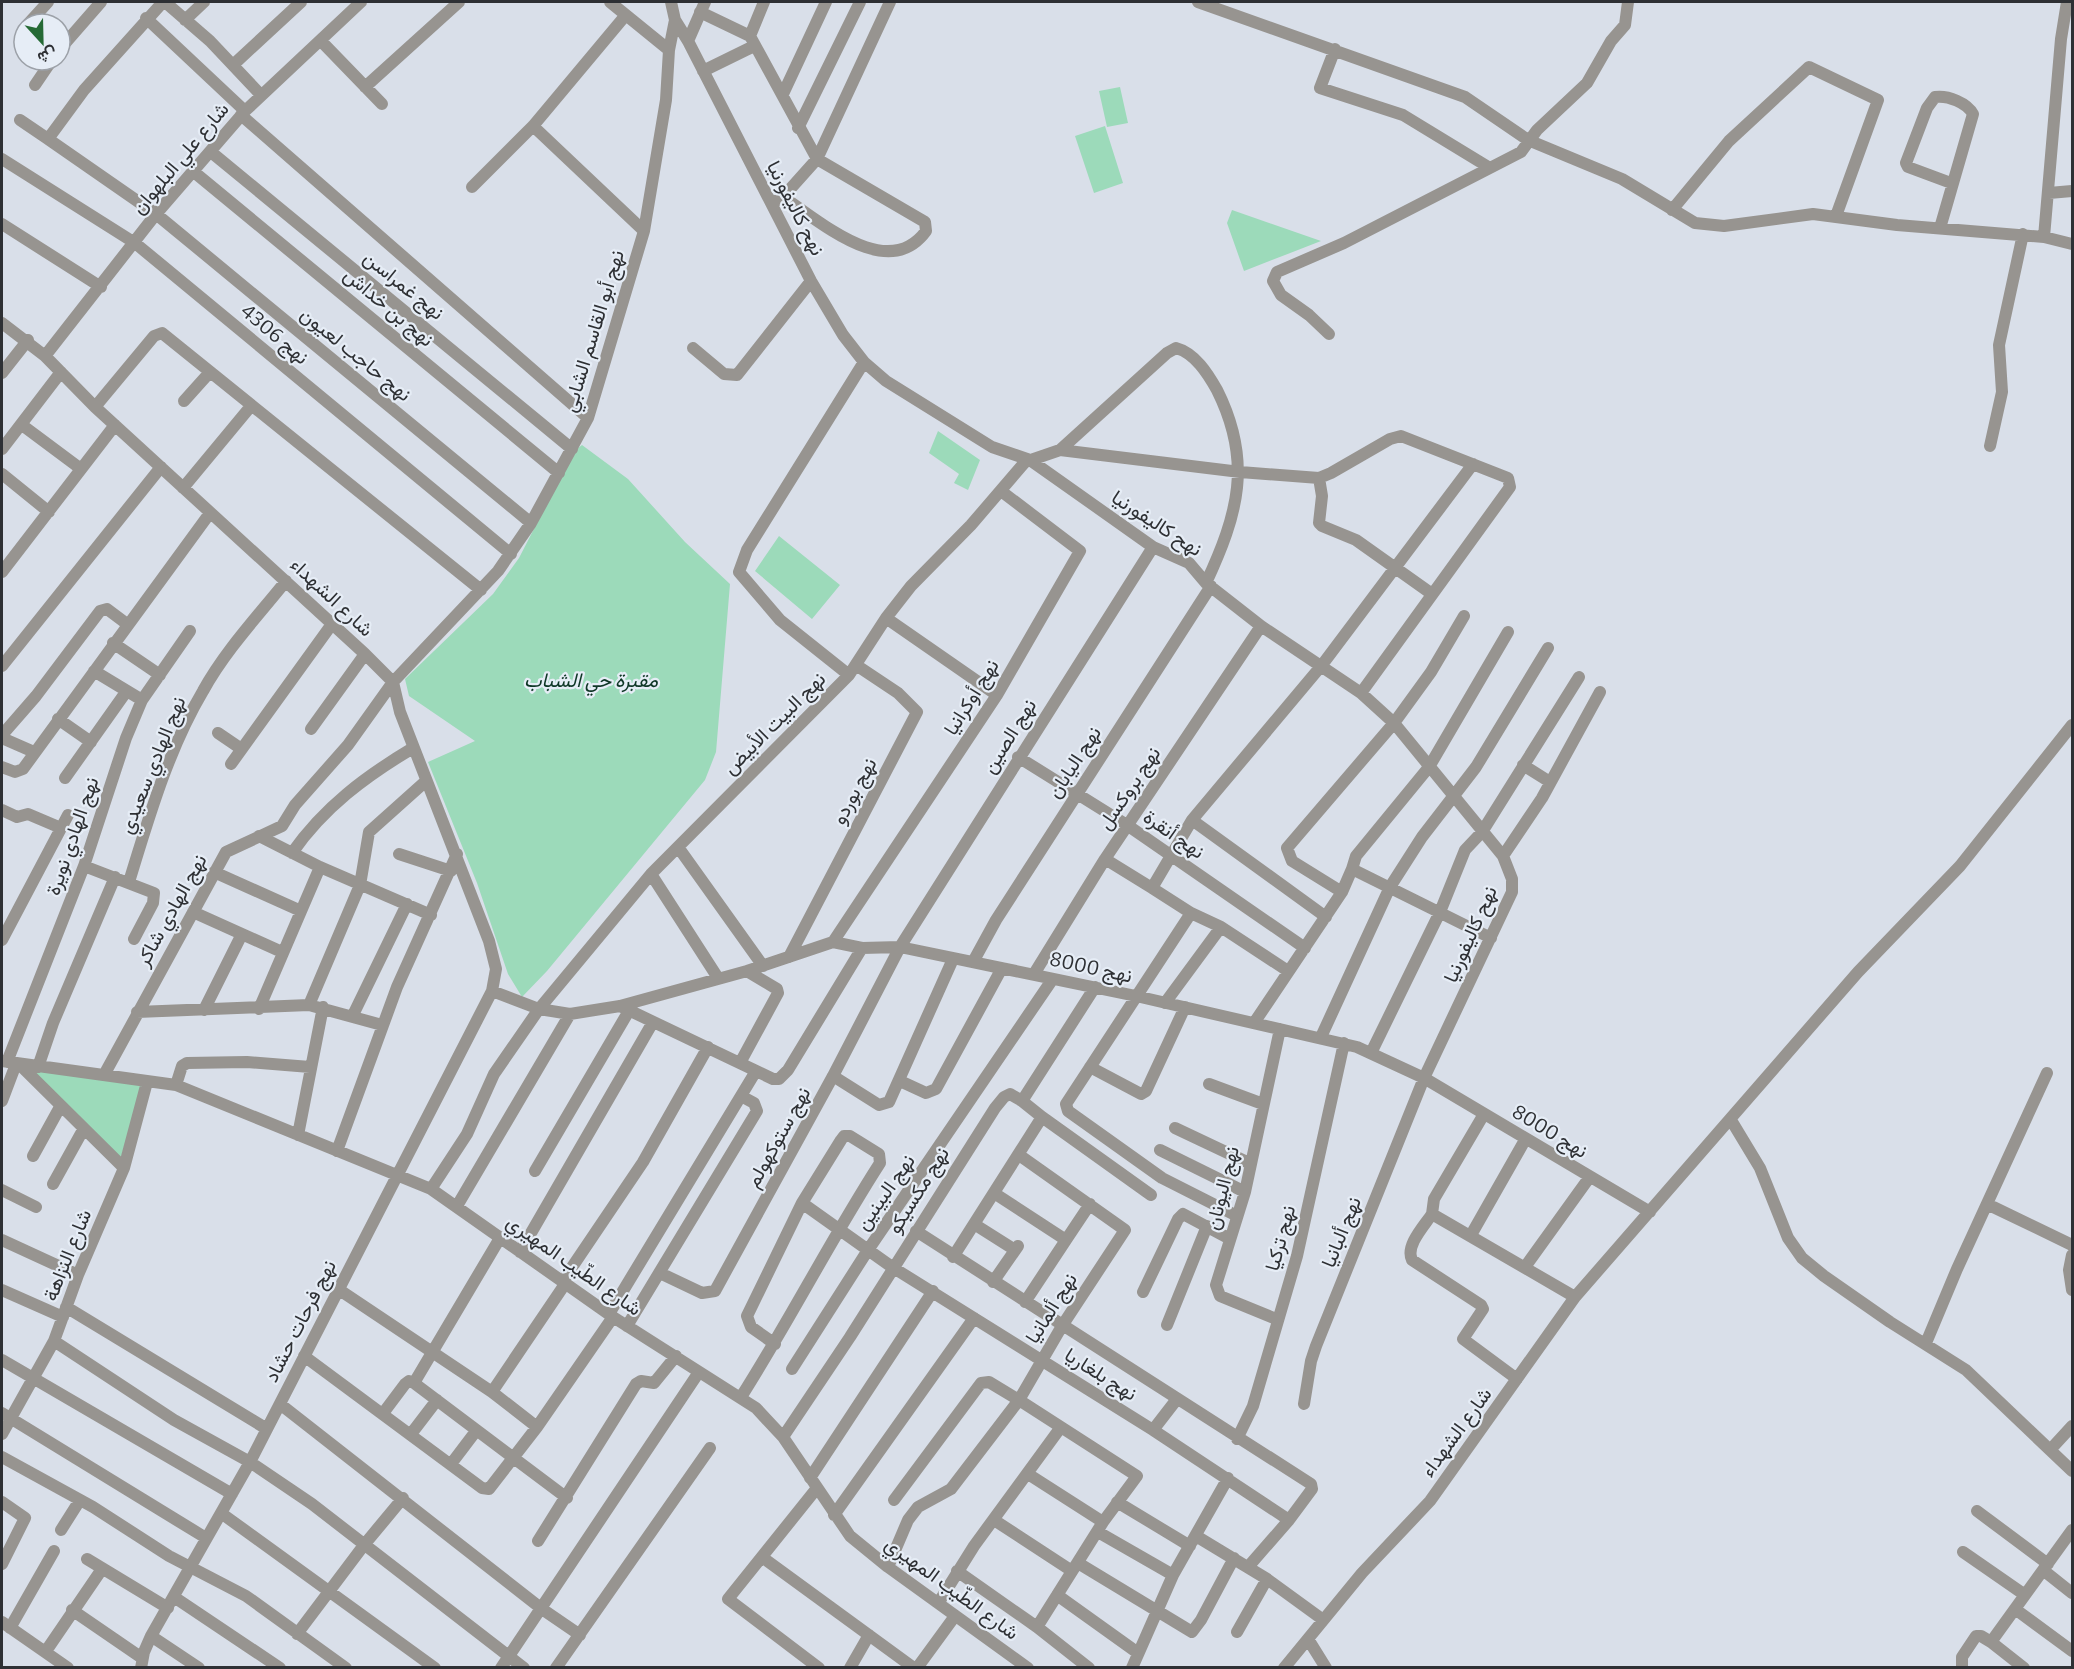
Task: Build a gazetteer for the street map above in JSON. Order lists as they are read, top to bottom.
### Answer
{
  "streets": {
    "street": [
      "شارع علي البلهوان",
      "نهح كاليفورنيا",
      "نهج غمراسن",
      "نهج بن خداش",
      "نهج أبو القاسم الشابي",
      "نهج 4306",
      "نهج حاجب لعيون",
      "شارع الشهداء",
      "نهج أوكرانيا",
      "نهج البيت الأبيض",
      "نهج الصين",
      "نهج اليابان",
      "نهج الهادي سعيدي",
      "نهج بروكسل",
      "نهج بوردو",
      "نهج أنقرة",
      "نهج الهادي نويرة",
      "نهج الهادي شاكر",
      "نهج 8000",
      "نهج ستوكهولم",
      "نهج اليونان",
      "نهج مكسيكو",
      "نهج البينين",
      "نهج ألبانيا",
      "نهج تركيا",
      "شارع النزاهة",
      "شارع الطّيب المهيري",
      "نهج ألمانيا",
      "نهج فرحات حشاد",
      "نهج بلغاريا"
    ]
  },
  "crossings": [
    ["شارع علي البلهوان", "نهج غمراسن"],
    ["شارع علي البلهوان", "نهج بن خداش"],
    ["شارع علي البلهوان", "نهج 4306"],
    ["شارع علي البلهوان", "نهج حاجب لعيون"],
    ["شارع علي البلهوان", "شارع الشهداء"],
    ["نهح كاليفورنيا", "نهج أبو القاسم الشابي"],
    ["نهح كاليفورنيا", "نهج البيت الأبيض"],
    ["نهح كاليفورنيا", "نهج الصين"],
    ["نهح كاليفورنيا", "نهج اليابان"],
    ["نهح كاليفورنيا", "نهج بروكسل"],
    ["نهح كاليفورنيا", "نهج 8000"],
    ["نهح كاليفورنيا", "نهج ألبانيا"],
    ["نهج غمراسن", "نهج أبو القاسم الشابي"],
    ["نهج بن خداش", "نهج أبو القاسم الشابي"],
    ["نهج أبو القاسم الشابي", "نهج 4306"],
    ["نهج أبو القاسم الشابي", "نهج حاجب لعيون"],
    ["نهج أبو القاسم الشابي", "شارع الشهداء"],
    ["نهج أبو القاسم الشابي", "نهج الهادي شاكر"],
    ["شارع الشهداء", "نهج الهادي سعيدي"],
    ["شارع الشهداء", "نهج الهادي شاكر"],
    ["شارع الشهداء", "نهج 8000"],
    ["شارع الشهداء", "نهج فرحات حشاد"],
    ["نهج أوكرانيا", "نهج البيت الأبيض"],
    ["نهج أوكرانيا", "نهج 8000"],
    ["نهج البيت الأبيض", "نهج بوردو"],
    ["نهج البيت الأبيض", "شارع الطّيب المهيري"],
    ["نهج الصين", "نهج أنقرة"],
    ["نهج الصين", "نهج 8000"],
    ["نهج الصين", "نهج ستوكهولم"],
    ["نهج اليابان", "نهج أنقرة"],
    ["نهج اليابان", "نهج 8000"],
    ["نهج بروكسل", "نهج أنقرة"],
    ["نهج بروكسل", "نهج 8000"],
    ["نهج الهادي نويرة", "شارع الطّيب المهيري"],
    ["نهج الهادي شاكر", "شارع الطّيب المهيري"],
    ["نهج 8000", "نهج ستوكهولم"],
    ["نهج 8000", "نهج اليونان"],
    ["نهج 8000", "نهج البينين"],
    ["نهج 8000", "نهج ألبانيا"],
    ["نهج 8000", "نهج تركيا"],
    ["نهج اليونان", "نهج تركيا"],
    ["نهج مكسيكو", "شارع الطّيب المهيري"],
    ["نهج مكسيكو", "نهج بلغاريا"],
    ["نهج البينين", "نهج بلغاريا"],
    ["شارع النزاهة", "شارع الطّيب المهيري"],
    ["شارع الطّيب المهيري", "نهج ألمانيا"],
    ["شارع الطّيب المهيري", "نهج فرحات حشاد"],
    ["نهج ألمانيا", "نهج بلغاريا"]
  ],
  "parks": ["مقبرة حي الشباب"],
  "north": "bottom"
}
